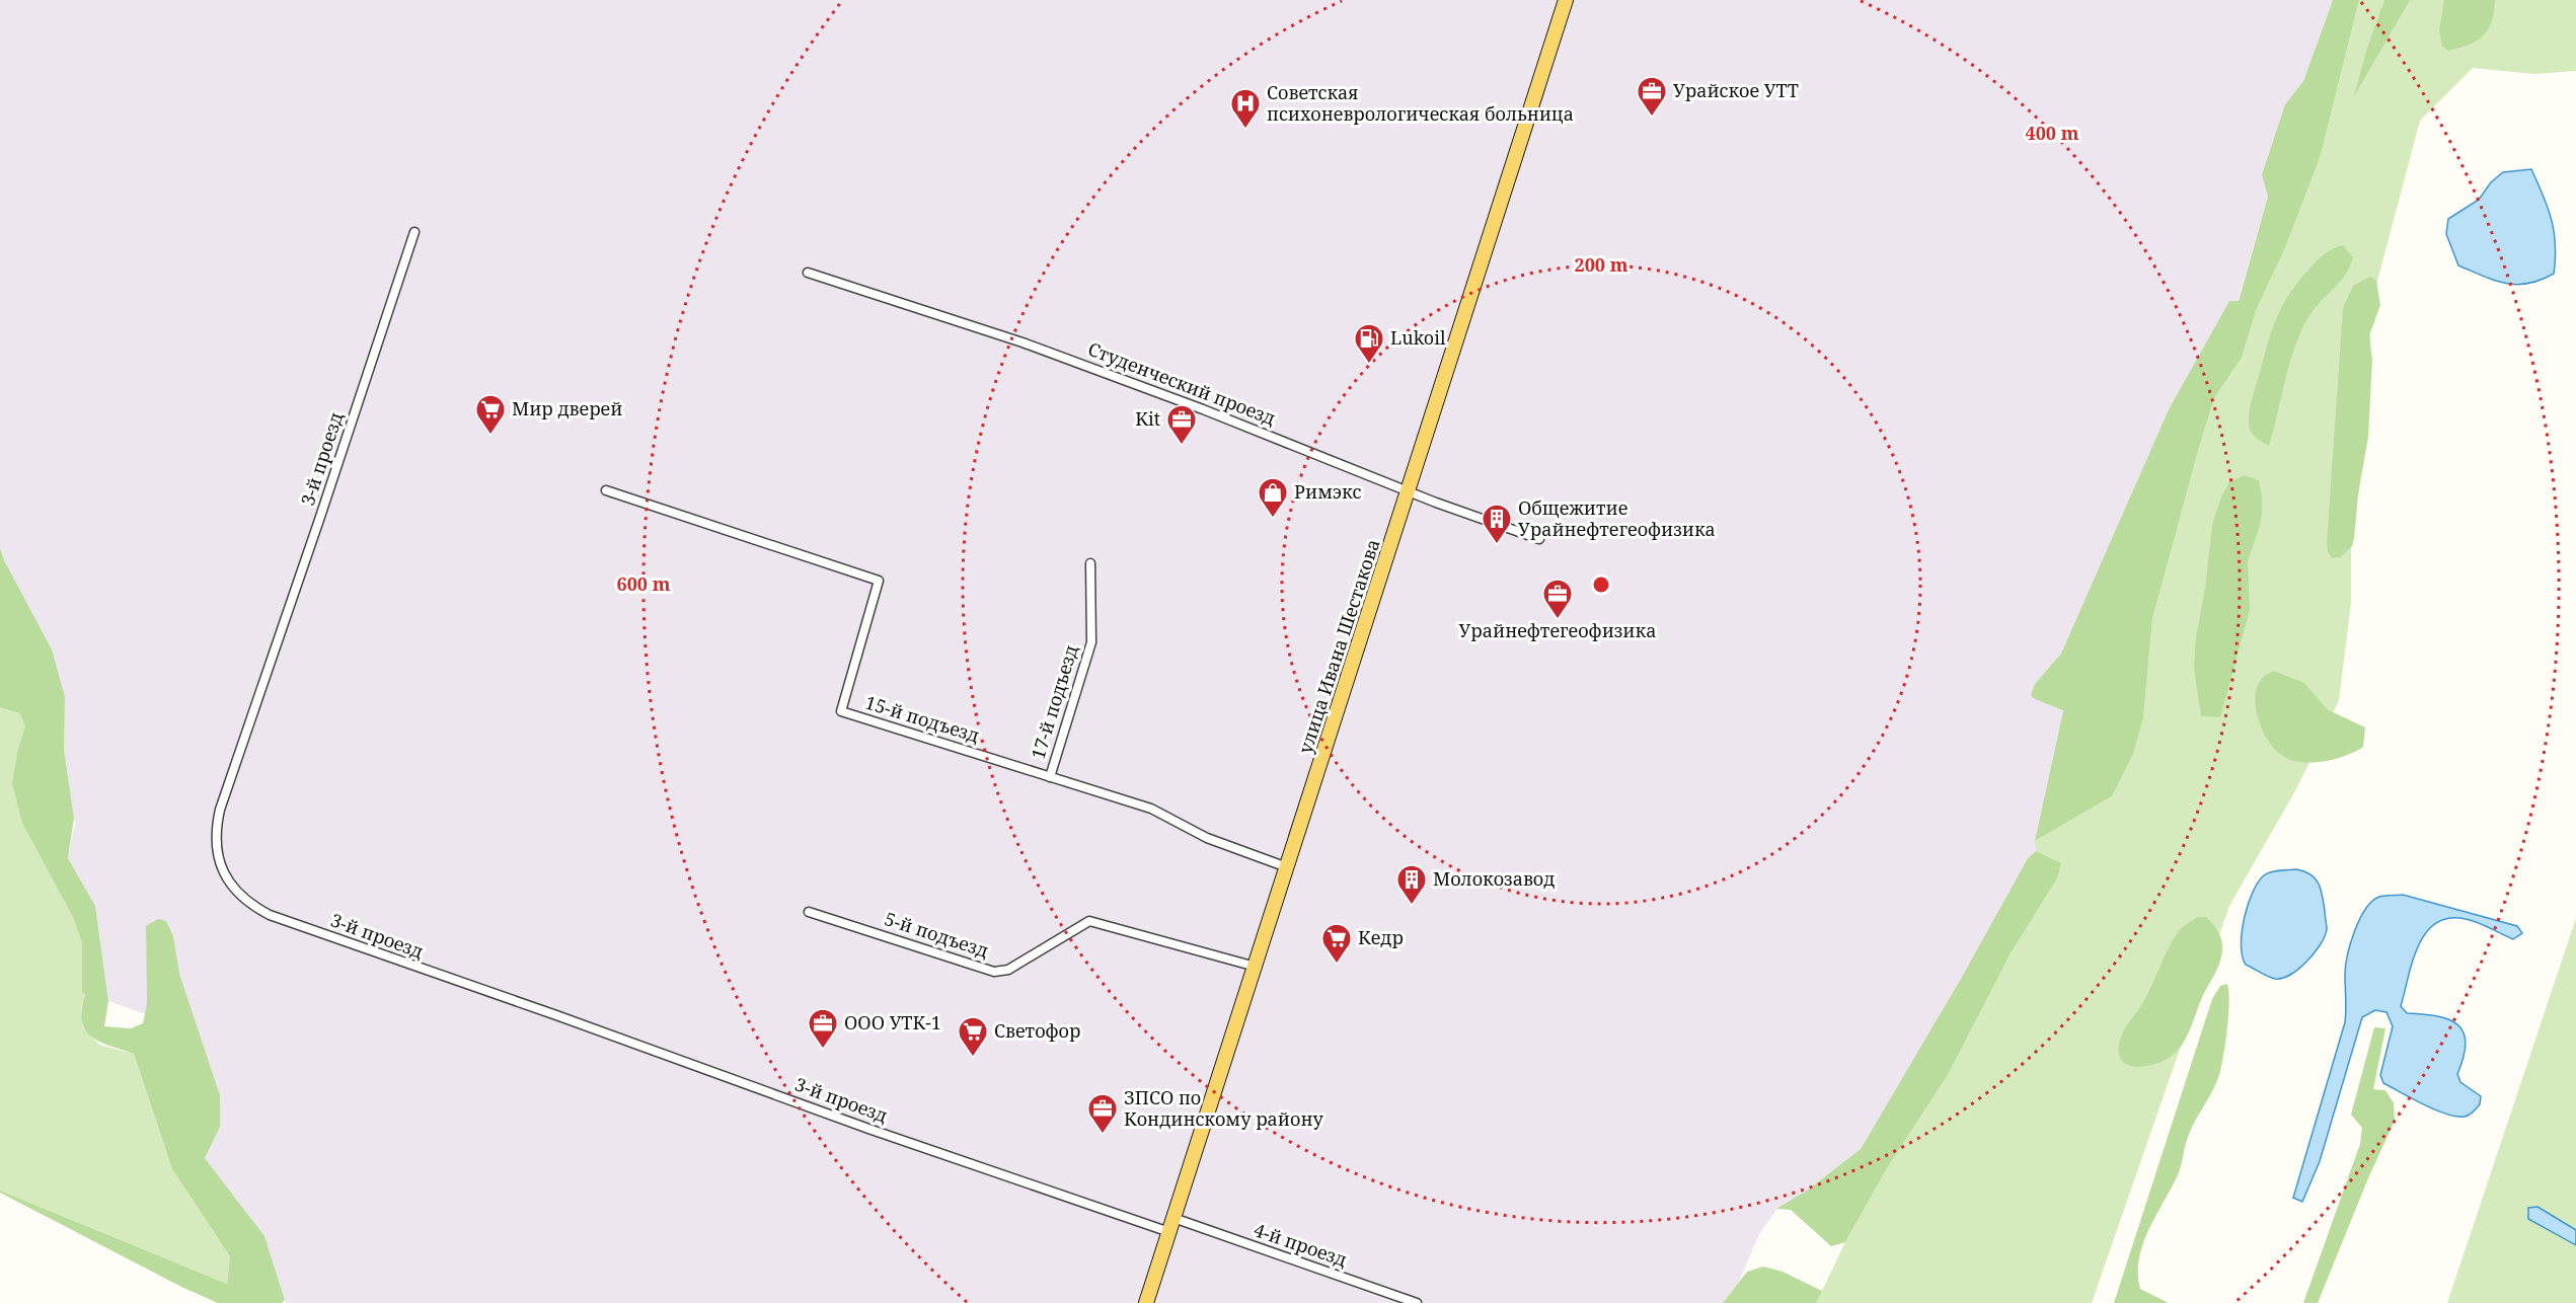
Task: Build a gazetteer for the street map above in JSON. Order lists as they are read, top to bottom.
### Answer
{
  "streets": {
    "main road": ["улица Ивана Шестакова"],
    "street": [
      "Студенческий проезд",
      "3-й проезд",
      "17-й подъезд",
      "15-й подъезд",
      "5-й подъезд",
      "4-й проезд"
    ]
  },
  "crossings": [
    ["Студенческий проезд", "улица Ивана Шестакова"],
    ["3-й проезд", "улица Ивана Шестакова"],
    ["улица Ивана Шестакова", "15-й подъезд"],
    ["улица Ивана Шестакова", "5-й подъезд"],
    ["улица Ивана Шестакова", "4-й проезд"],
    ["17-й подъезд", "15-й подъезд"]
  ],
  "places": {
    "office": [
      "Урайское УТТ",
      "Kit",
      "Урайнефтегеофизика",
      "ООО УТК-1",
      "ЗПСО по Кондинскому району"
    ],
    "hospital": ["Советская психоневрологическая больница"],
    "fuel station": ["Lukoil"],
    "supermarket": ["Мир дверей", "Кедр", "Светофор"],
    "shop": ["Римэкс"],
    "building": ["Общежитие Урайнефтегеофизика", "Молокозавод"]
  },
  "rings": ["400 m", "200 m", "600 m"]
}
